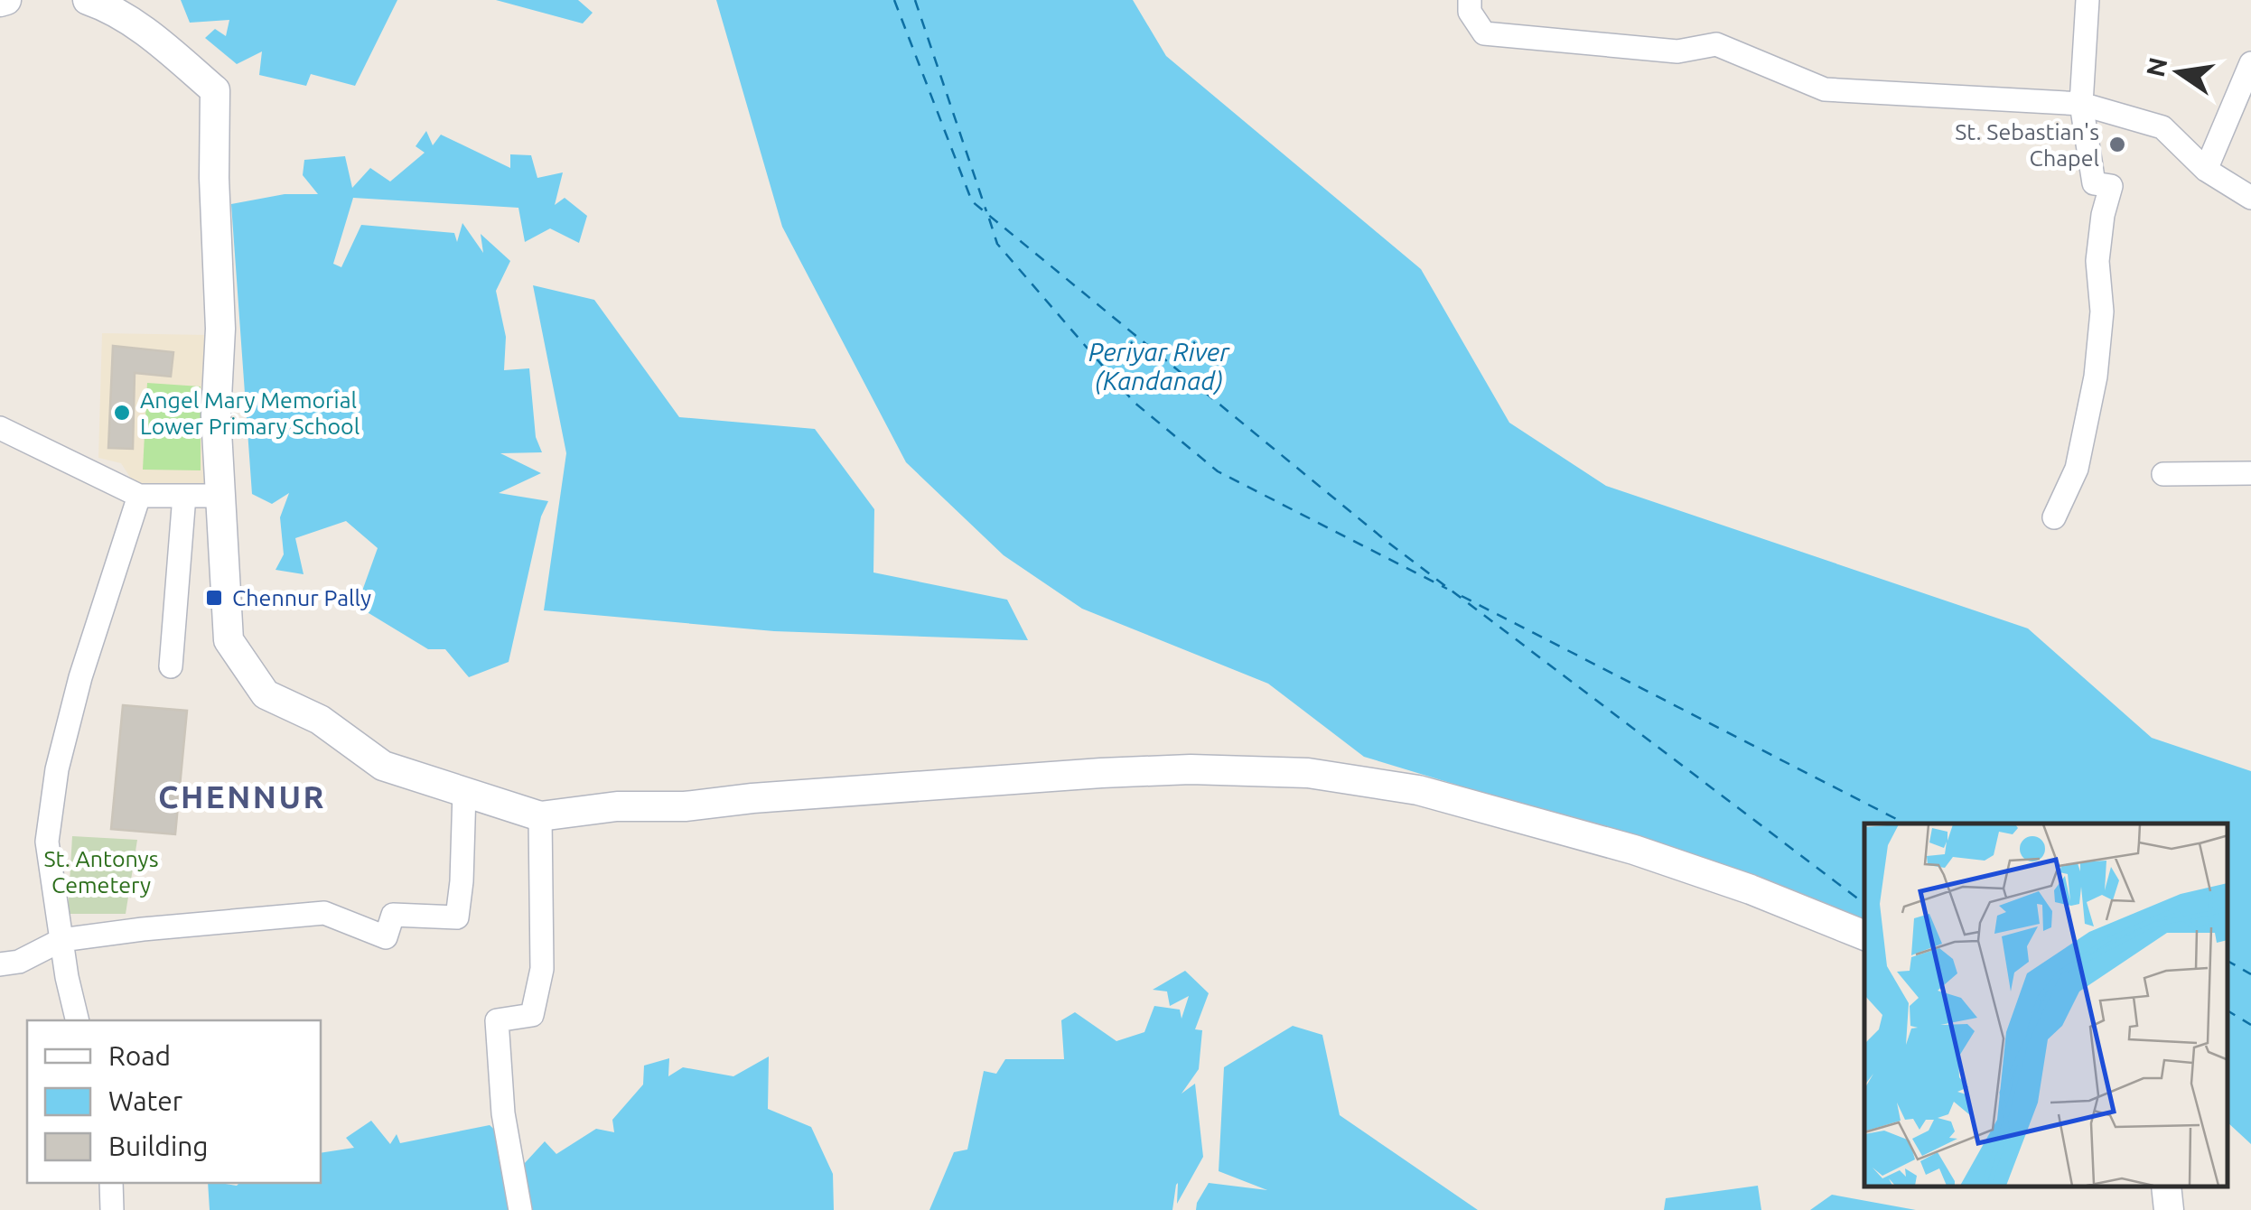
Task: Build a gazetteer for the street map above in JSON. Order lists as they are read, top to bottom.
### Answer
{
  "districts": ["CHENNUR"],
  "water": ["Periyar River (Kandanad)"],
  "parks": ["St. Antonys Cemetery"],
  "places": {
    "other": ["St. Sebastian's Chapel", "Angel Mary Memorial Lower Primary School"],
    "transit": ["Chennur Pally"]
  },
  "legend": ["Road", "Water", "Building"],
  "north": "left"
}
